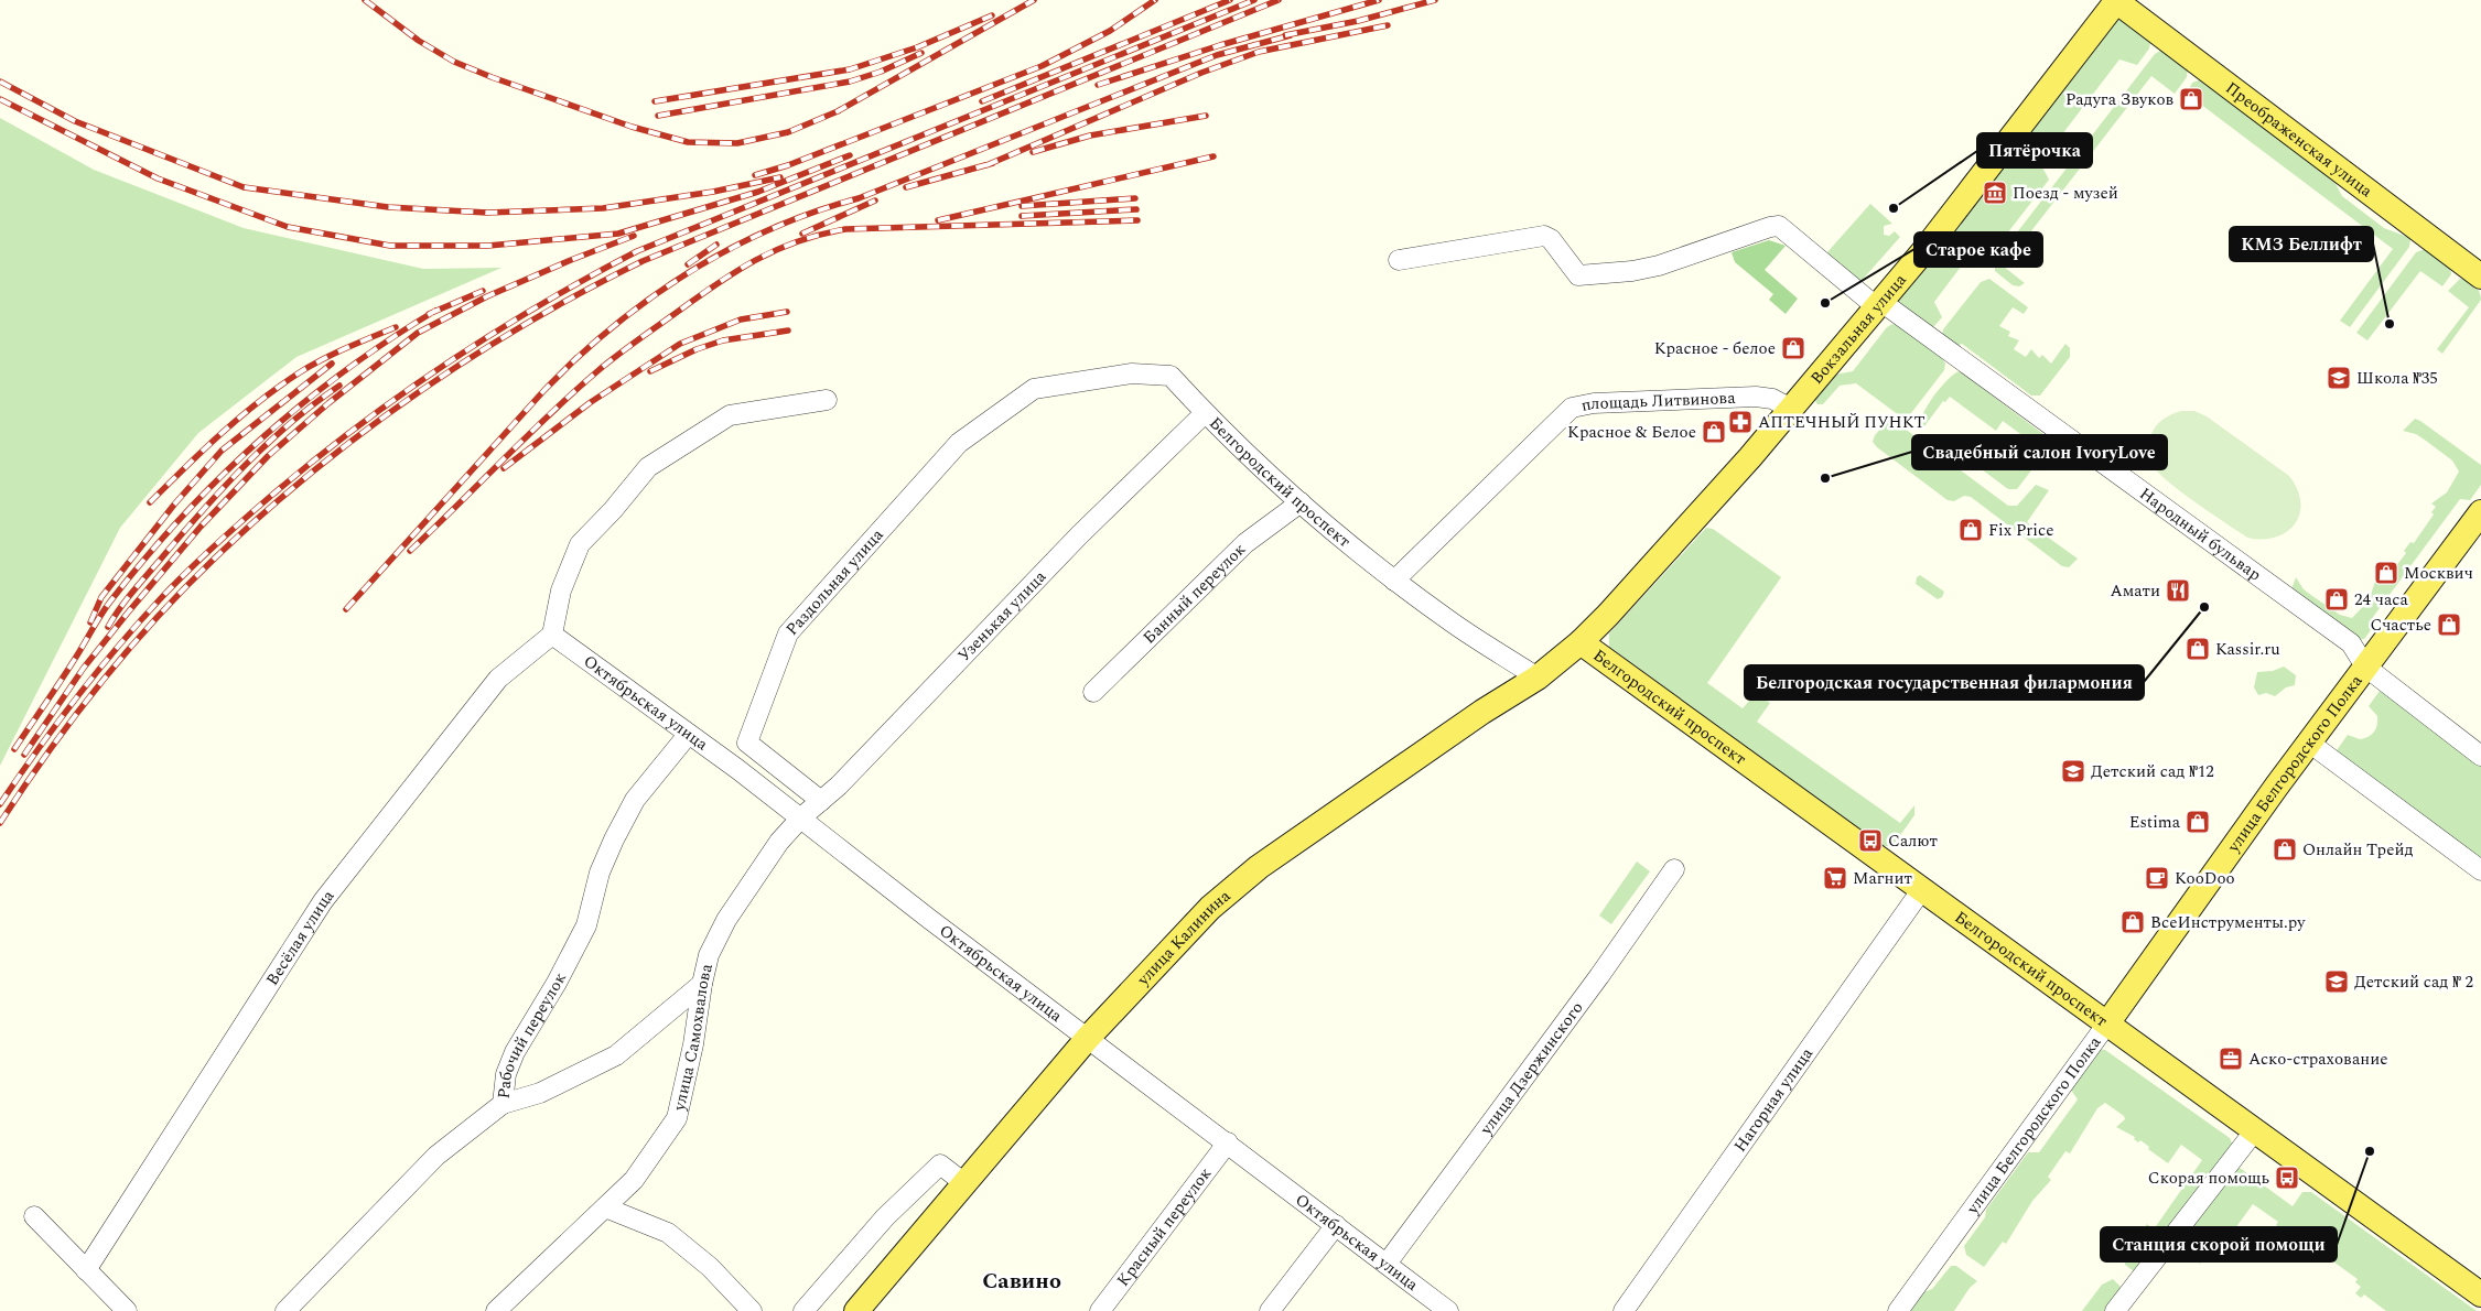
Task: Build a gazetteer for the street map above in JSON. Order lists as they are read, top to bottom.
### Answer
{
  "streets": {
    "main road": [
      "Преображенская улица",
      "Вокзальная улица",
      "Белгородский проспект",
      "улица Белгородского Полка",
      "улица Калинина"
    ],
    "street": [
      "площадь Литвинова",
      "Народный бульвар",
      "Раздольная улица",
      "Банный переулок",
      "Узенькая улица",
      "Октябрьская улица",
      "Весёлая улица",
      "Рабочий переулок",
      "улица Самохвалова",
      "улица Дзержинского",
      "Нагорная улица",
      "Красный переулок"
    ]
  },
  "crossings": [
    ["Преображенская улица", "Вокзальная улица"],
    ["Вокзальная улица", "площадь Литвинова"],
    ["Вокзальная улица", "Белгородский проспект"],
    ["Вокзальная улица", "Народный бульвар"],
    ["Вокзальная улица", "улица Калинина"],
    ["площадь Литвинова", "Белгородский проспект"],
    ["Белгородский проспект", "Раздольная улица"],
    ["Белгородский проспект", "Банный переулок"],
    ["Белгородский проспект", "Узенькая улица"],
    ["Белгородский проспект", "улица Белгородского Полка"],
    ["Белгородский проспект", "улица Калинина"],
    ["Белгородский проспект", "Нагорная улица"],
    ["Народный бульвар", "улица Белгородского Полка"],
    ["Раздольная улица", "Узенькая улица"],
    ["Узенькая улица", "Октябрьская улица"],
    ["Узенькая улица", "улица Самохвалова"],
    ["Октябрьская улица", "Весёлая улица"],
    ["Октябрьская улица", "улица Калинина"],
    ["Октябрьская улица", "Рабочий переулок"],
    ["Октябрьская улица", "улица Самохвалова"],
    ["Октябрьская улица", "улица Дзержинского"],
    ["Октябрьская улица", "Красный переулок"]
  ],
  "districts": ["Савино"],
  "places": {
    "shop": [
      "Радуга Звуков",
      "Красное - белое",
      "Красное & Белое",
      "Fix Price",
      "Москвич",
      "24 часа",
      "Счастье",
      "Kassir.ru",
      "Estima",
      "Онлайн Трейд",
      "ВсеИнструменты.ру"
    ],
    "museum": ["Поезд - музей"],
    "other": [
      "Пятёрочка",
      "Старое кафе",
      "КМЗ Беллифт",
      "Свадебный салон IvoryLove",
      "Белгородская государственная филармония",
      "Станция скорой помощи"
    ],
    "school or university": ["Школа №35", "Детский сад №12", "Детский сад № 2"],
    "pharmacy": ["АПТЕЧНЫЙ ПУНКТ"],
    "restaurant": ["Амати"],
    "bus stop": ["Салют", "Скорая помощь"],
    "supermarket": ["Магнит"],
    "cafe": ["KooDoo"],
    "office": ["Аско-страхование"]
  }
}
